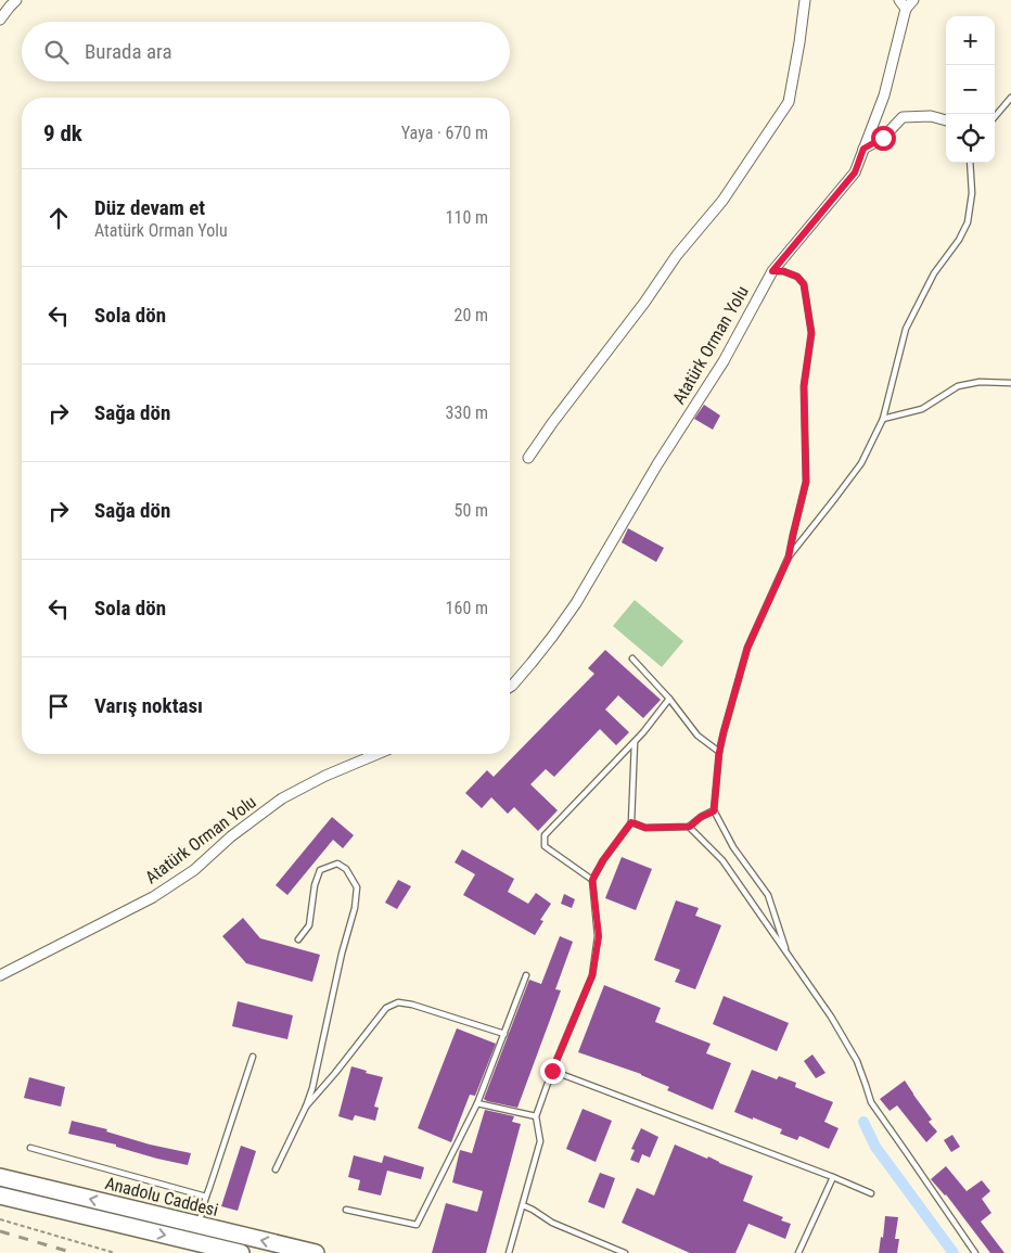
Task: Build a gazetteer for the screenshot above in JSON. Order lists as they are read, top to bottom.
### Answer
{
  "streets": {
    "highway": ["Anadolu Caddesi"],
    "street": ["Atatürk Orman Yolu"]
  },
  "page": {
    "map_buttons": ["+", "−"],
    "search": "Burada ara",
    "heading": ["9 dk", "Yaya · 670 m"],
    "list": [
      ["Düz devam et", "Atatürk Orman Yolu", "110 m"],
      ["Sola dön", "20 m"],
      ["Sağa dön", "330 m"],
      ["Sağa dön", "50 m"],
      ["Sola dön", "160 m"],
      "Varış noktası"
    ]
  }
}
